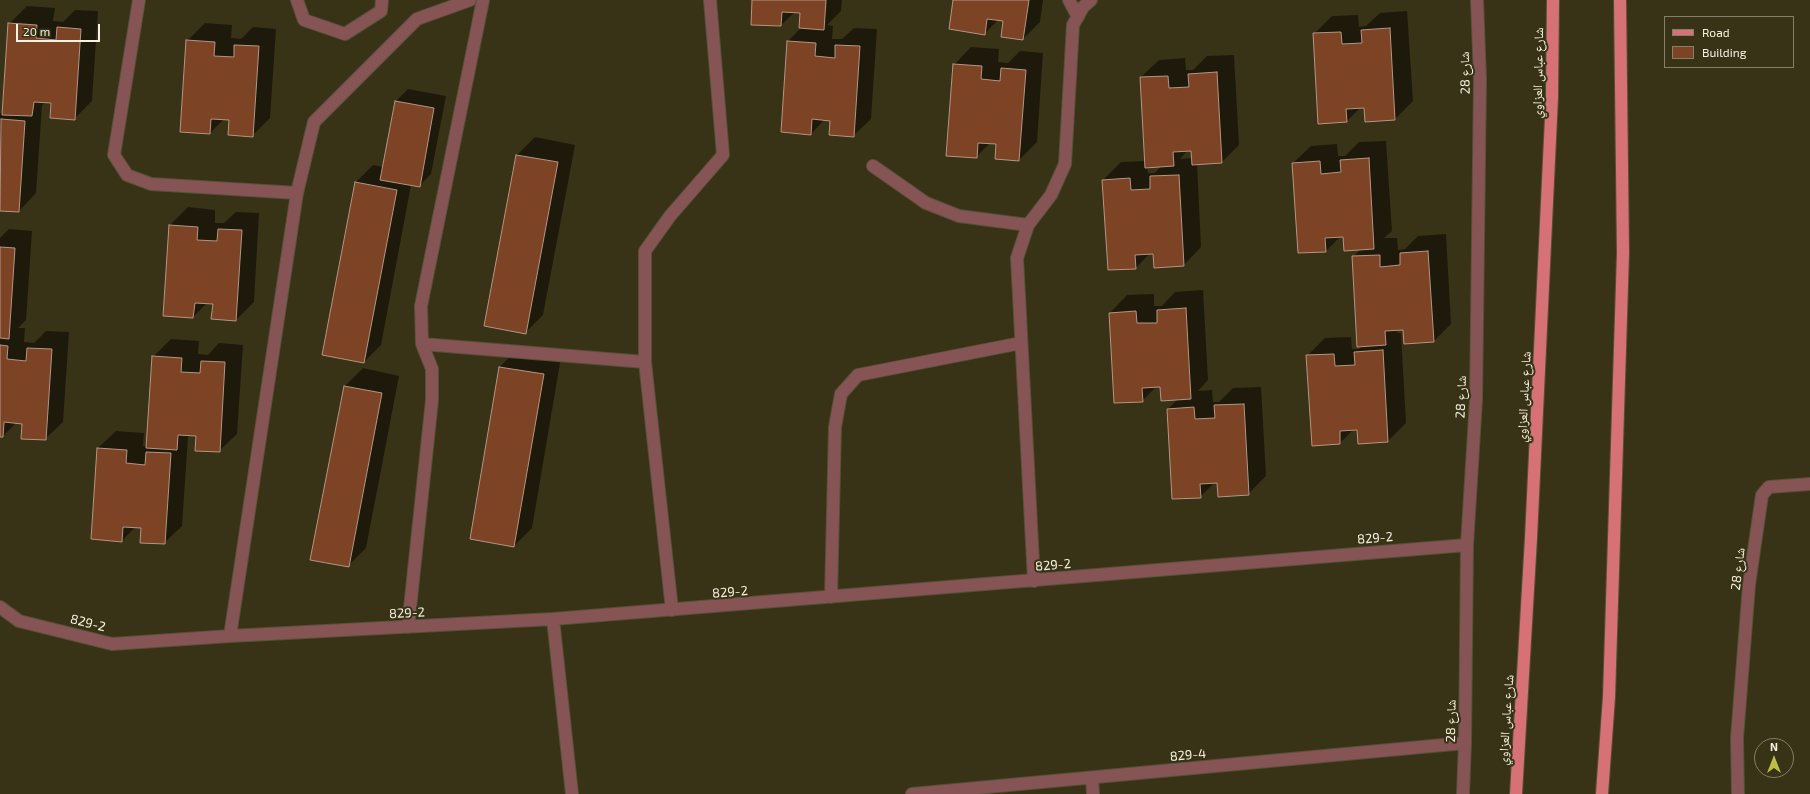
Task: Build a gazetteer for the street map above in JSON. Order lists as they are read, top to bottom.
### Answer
{
  "streets": {
    "main road": ["شارع عباس العزاوي"],
    "street": ["شارع 28", "829-2", "829-4"]
  },
  "crossings": [
    ["شارع 28", "829-2"],
    ["شارع 28", "829-4"]
  ],
  "legend": ["Road", "Building"],
  "scale_bar": "20 m",
  "north": "top"
}
